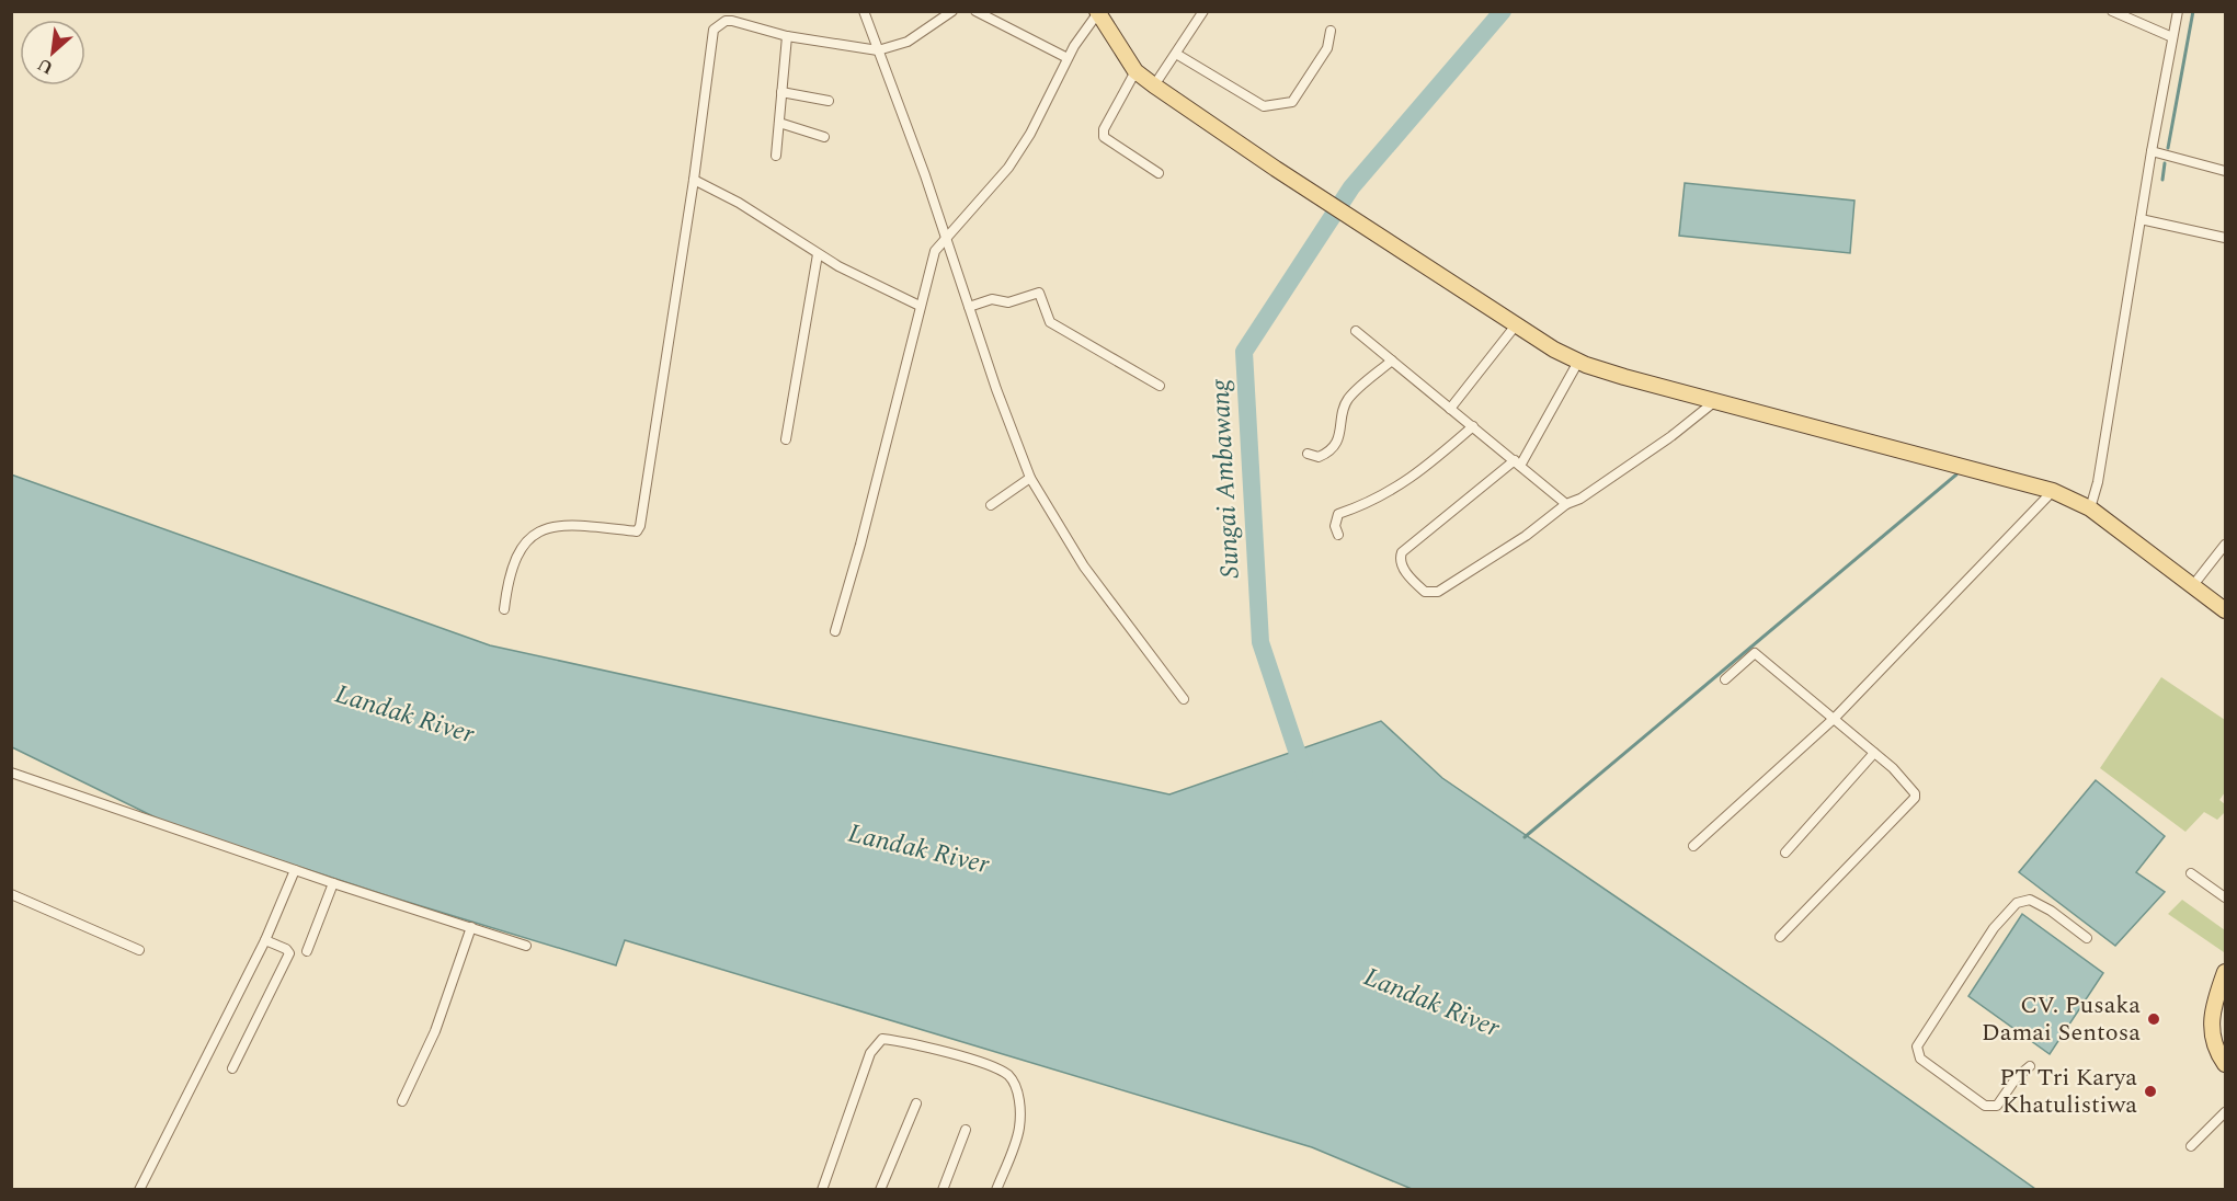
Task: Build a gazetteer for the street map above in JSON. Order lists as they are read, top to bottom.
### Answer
{
  "water": ["Sungai Ambawang", "Landak River"],
  "places": ["CV. Pusaka Damai Sentosa", "PT Tri Karya Khatulistiwa"],
  "north": "bottom left"
}
